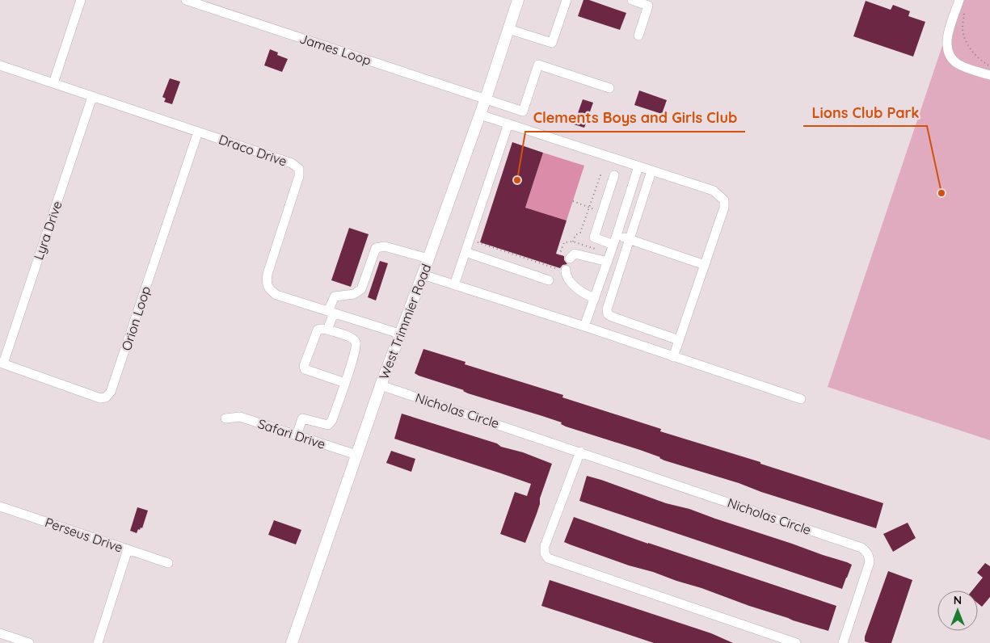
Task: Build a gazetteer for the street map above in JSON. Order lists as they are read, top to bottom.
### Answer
{
  "streets": {
    "main road": ["West Trimmier Road"],
    "street": [
      "James Loop",
      "Draco Drive",
      "Lyra Drive",
      "Orion Loop",
      "Nicholas Circle",
      "Safari Drive",
      "Perseus Drive"
    ]
  },
  "crossings": [
    ["James Loop", "West Trimmier Road"],
    ["Draco Drive", "Lyra Drive"],
    ["Draco Drive", "Orion Loop"],
    ["Draco Drive", "West Trimmier Road"],
    ["Lyra Drive", "Orion Loop"],
    ["West Trimmier Road", "Nicholas Circle"],
    ["West Trimmier Road", "Safari Drive"]
  ],
  "places": ["Clements Boys and Girls Club", "Lions Club Park"],
  "north": "top"
}
